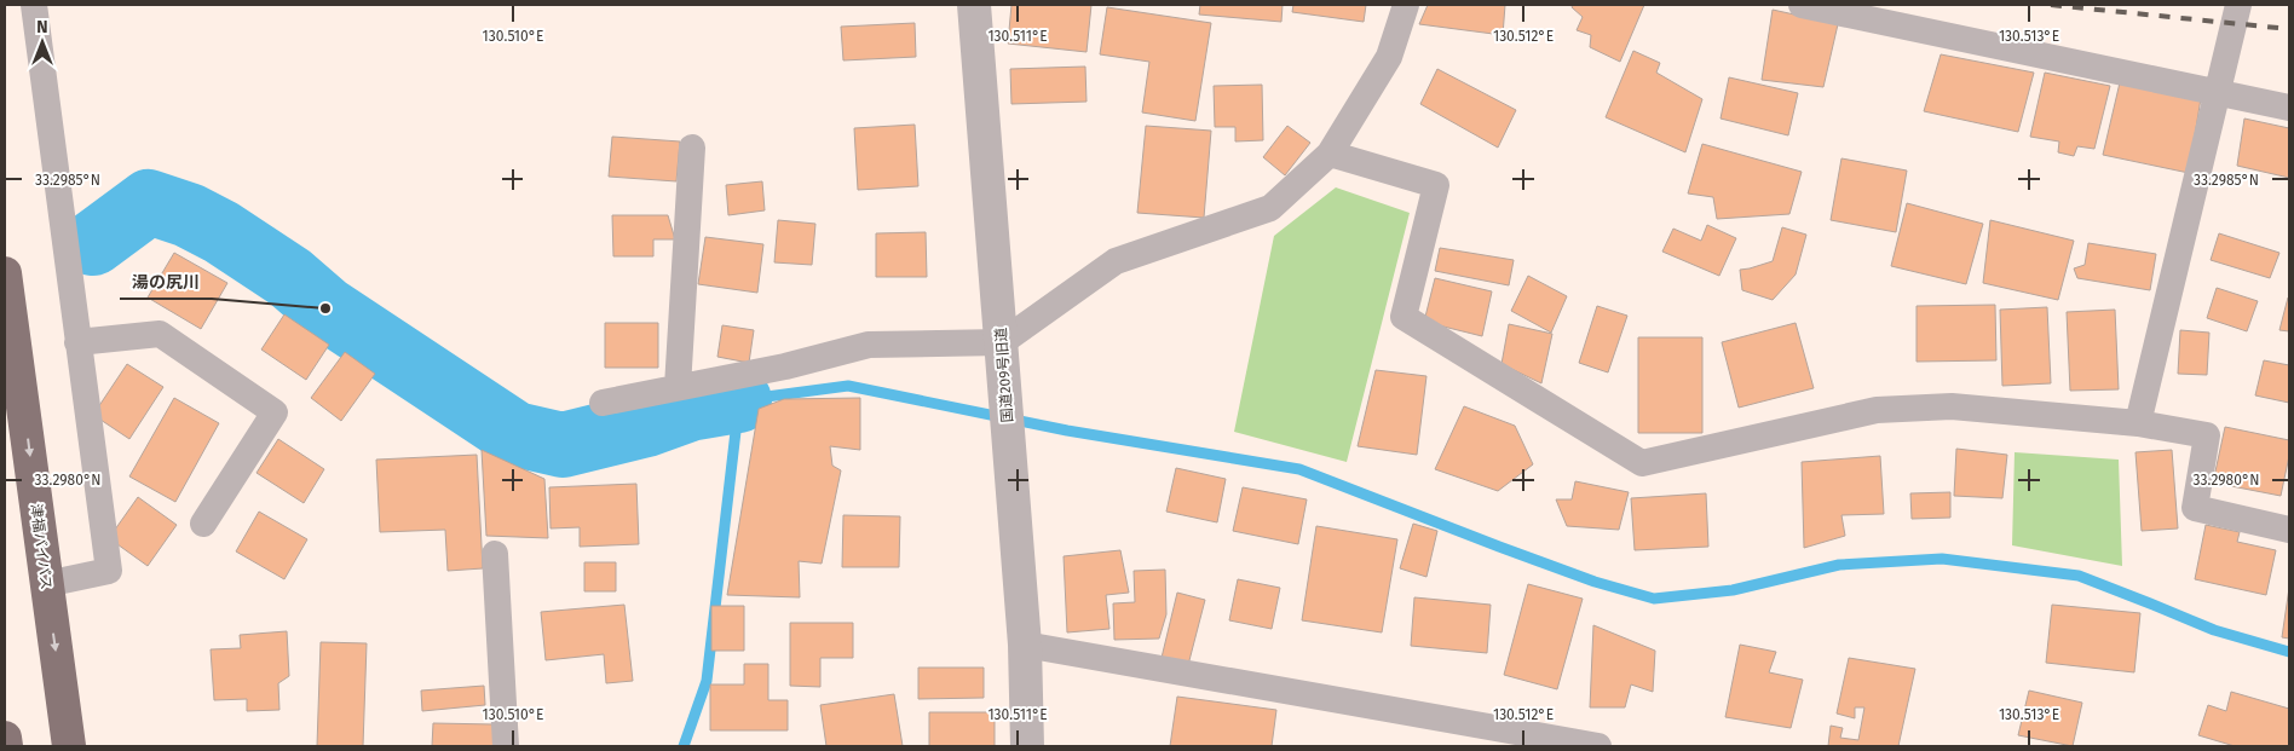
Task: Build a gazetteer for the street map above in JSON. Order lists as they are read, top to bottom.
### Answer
{
  "streets": {
    "highway": ["津福バイパス"],
    "street": ["国道209号旧道"]
  },
  "one_way": ["津福バイパス"],
  "places": ["湯の尻川"],
  "north": "top",
  "coordinates": [
    "130.510°E",
    "130.511°E",
    "130.512°E",
    "130.513°E",
    "33.2985°N",
    "33.2980°N"
  ]
}
